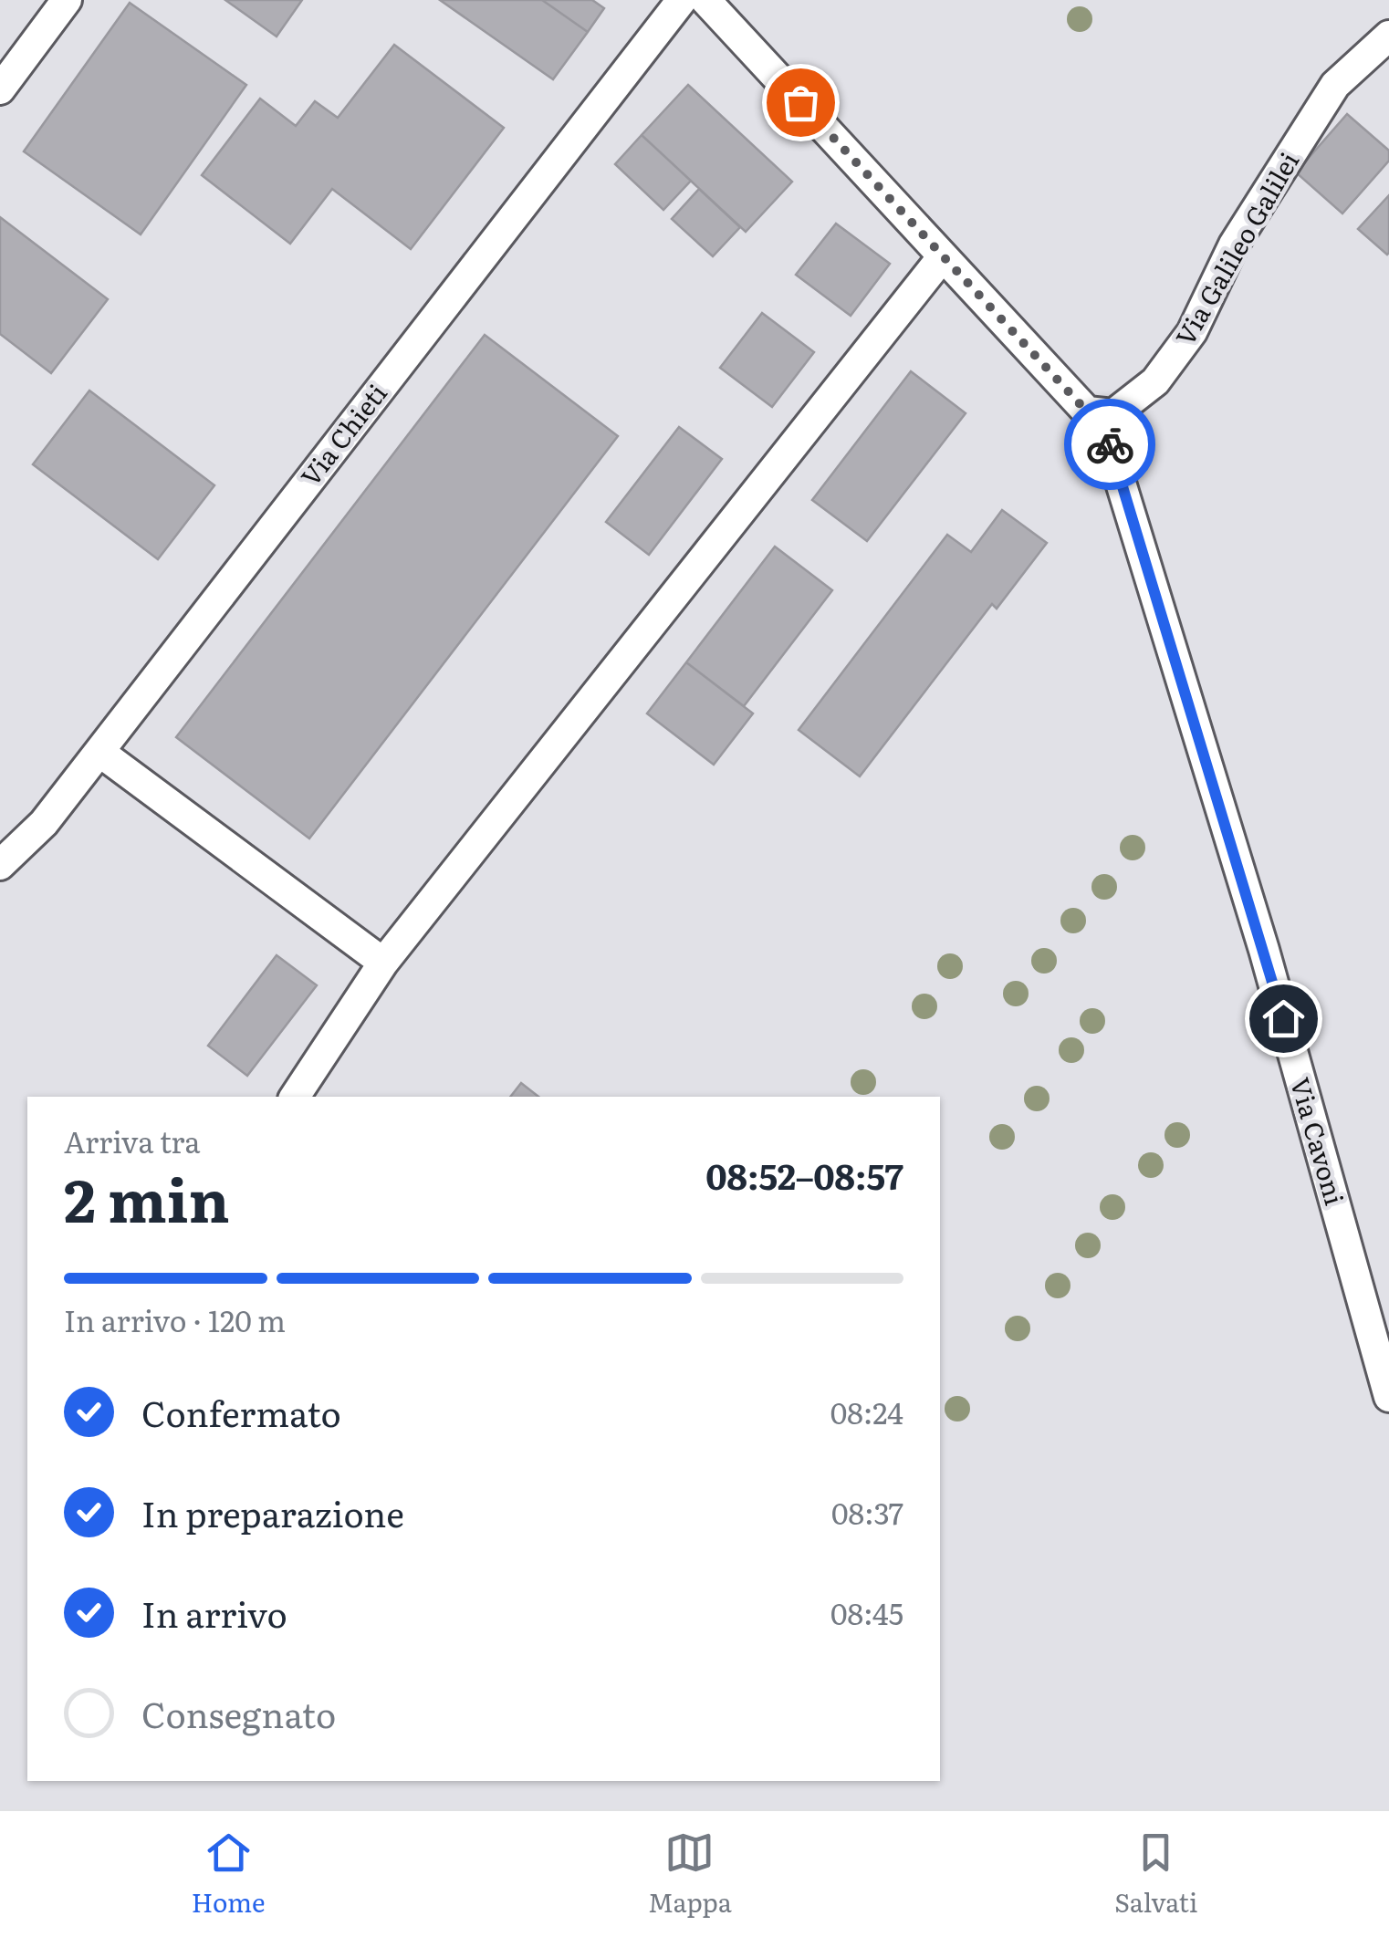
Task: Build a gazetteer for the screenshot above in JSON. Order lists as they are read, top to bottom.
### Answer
{
  "streets": {
    "street": ["Via Galileo Galilei", "Via Chieti", "Via Cavoni"]
  },
  "crossings": [
    ["Via Galileo Galilei", "Via Cavoni"]
  ],
  "page": {
    "heading": ["2 min", "Arriva tra", "08:52–08:57"],
    "bar": "In arrivo · 120 m",
    "list": [
      ["Confermato", "08:24"],
      ["In preparazione", "08:37"],
      ["In arrivo", "08:45"],
      "Consegnato"
    ],
    "tabs": ["Home", "Mappa", "Salvati"]
  }
}
